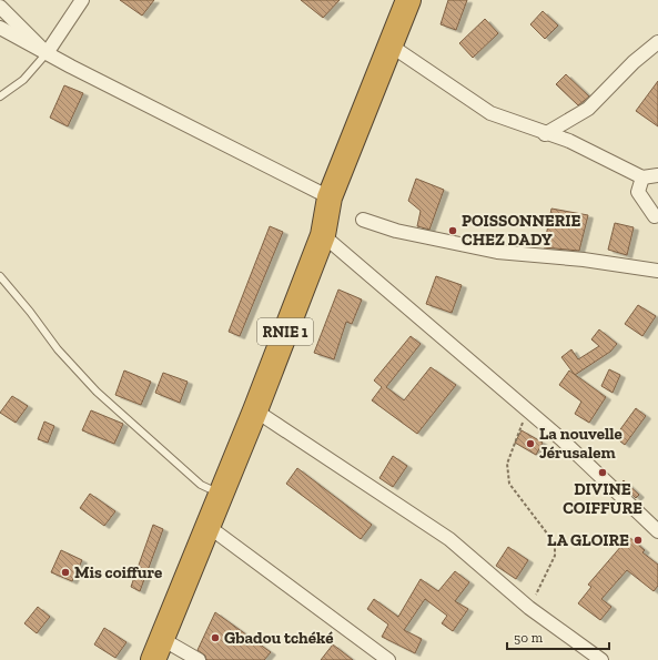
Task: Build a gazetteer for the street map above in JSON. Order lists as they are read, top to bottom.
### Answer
{
  "streets": {
    "highway": ["RNIE 1"]
  },
  "places": [
    "POISSONNERIE CHEZ DADY",
    "La nouvelle Jérusalem",
    "DIVINE COIFFURE",
    "LA GLOIRE",
    "Mis coiffure",
    "Gbadou tchéké"
  ],
  "scale_bar": "50 m"
}
